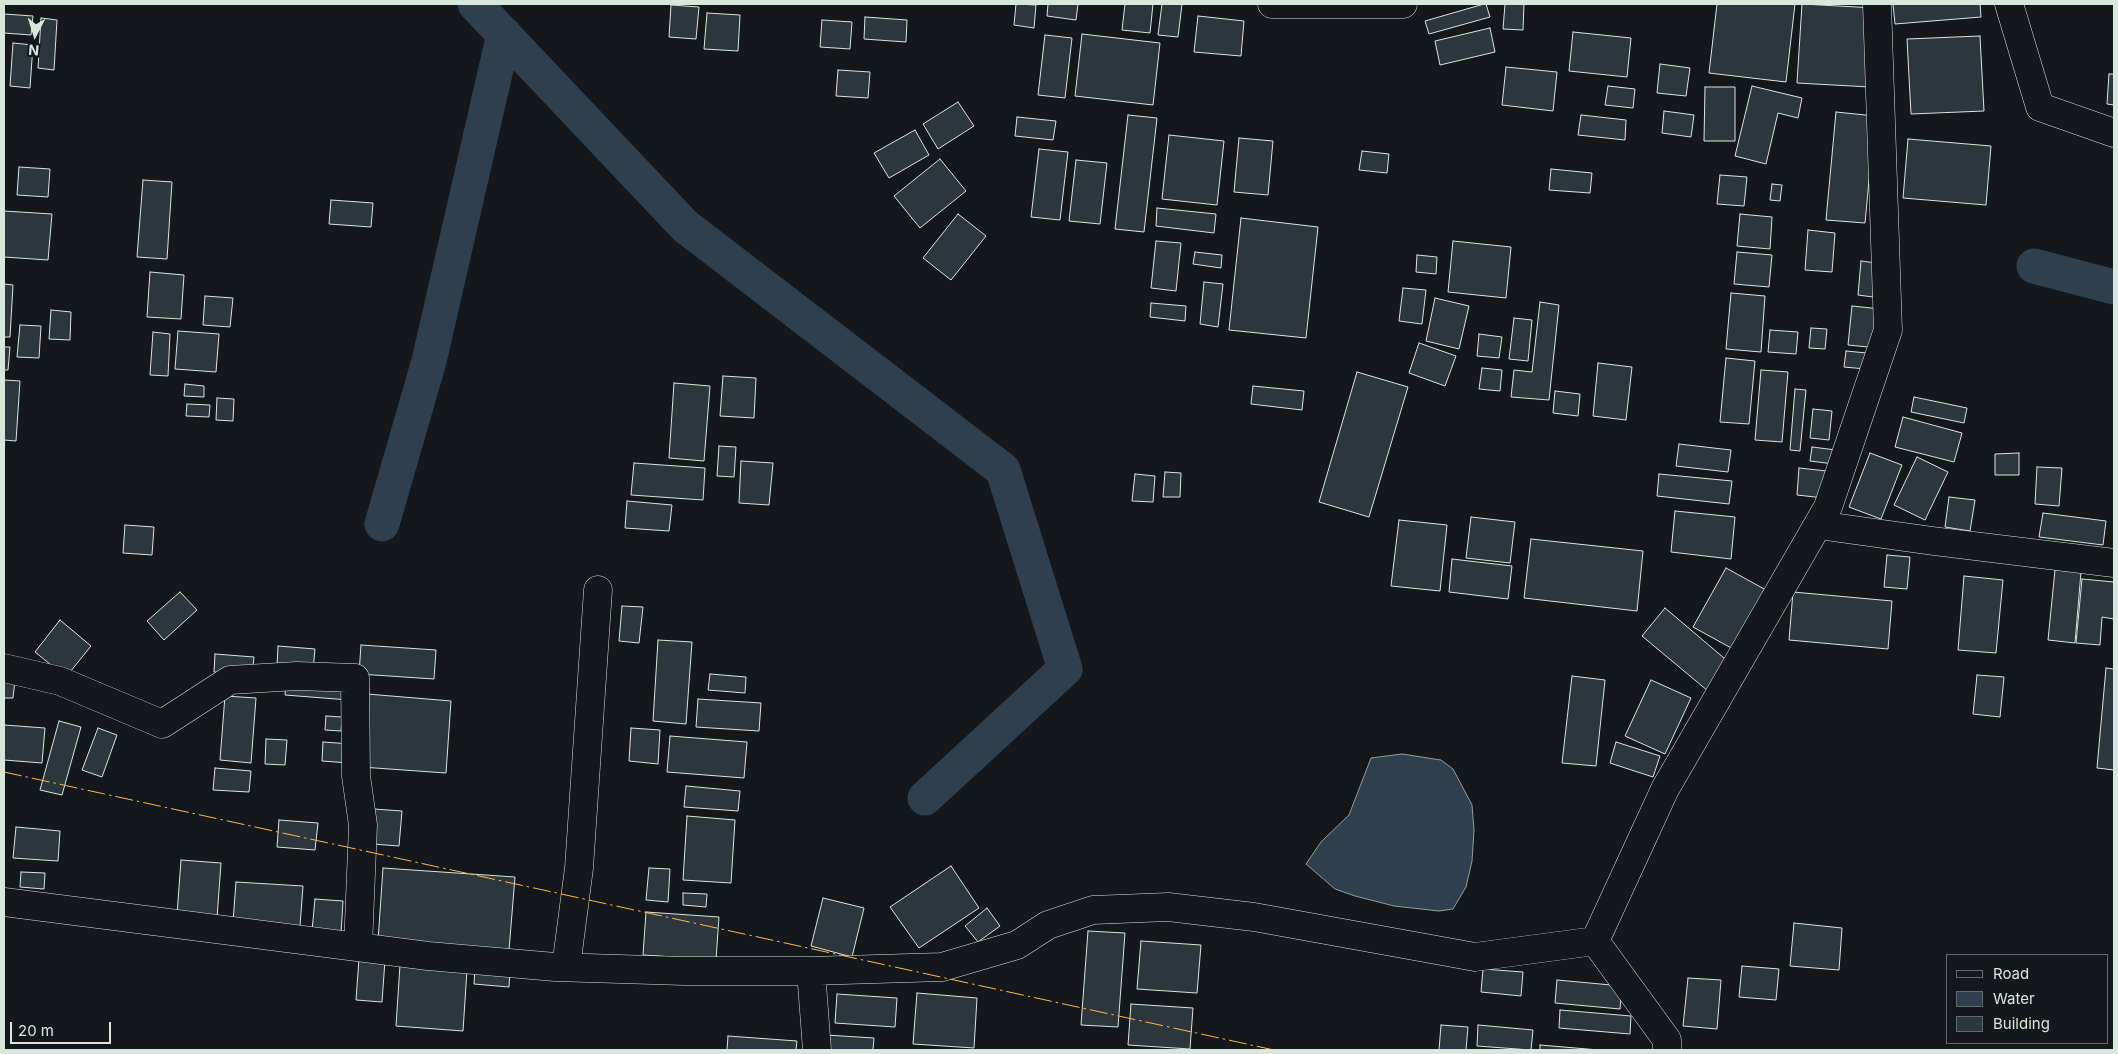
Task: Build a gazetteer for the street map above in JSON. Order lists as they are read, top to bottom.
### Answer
{
  "legend": ["Road", "Water", "Building"],
  "scale_bar": "20 m",
  "north": "bottom"
}
